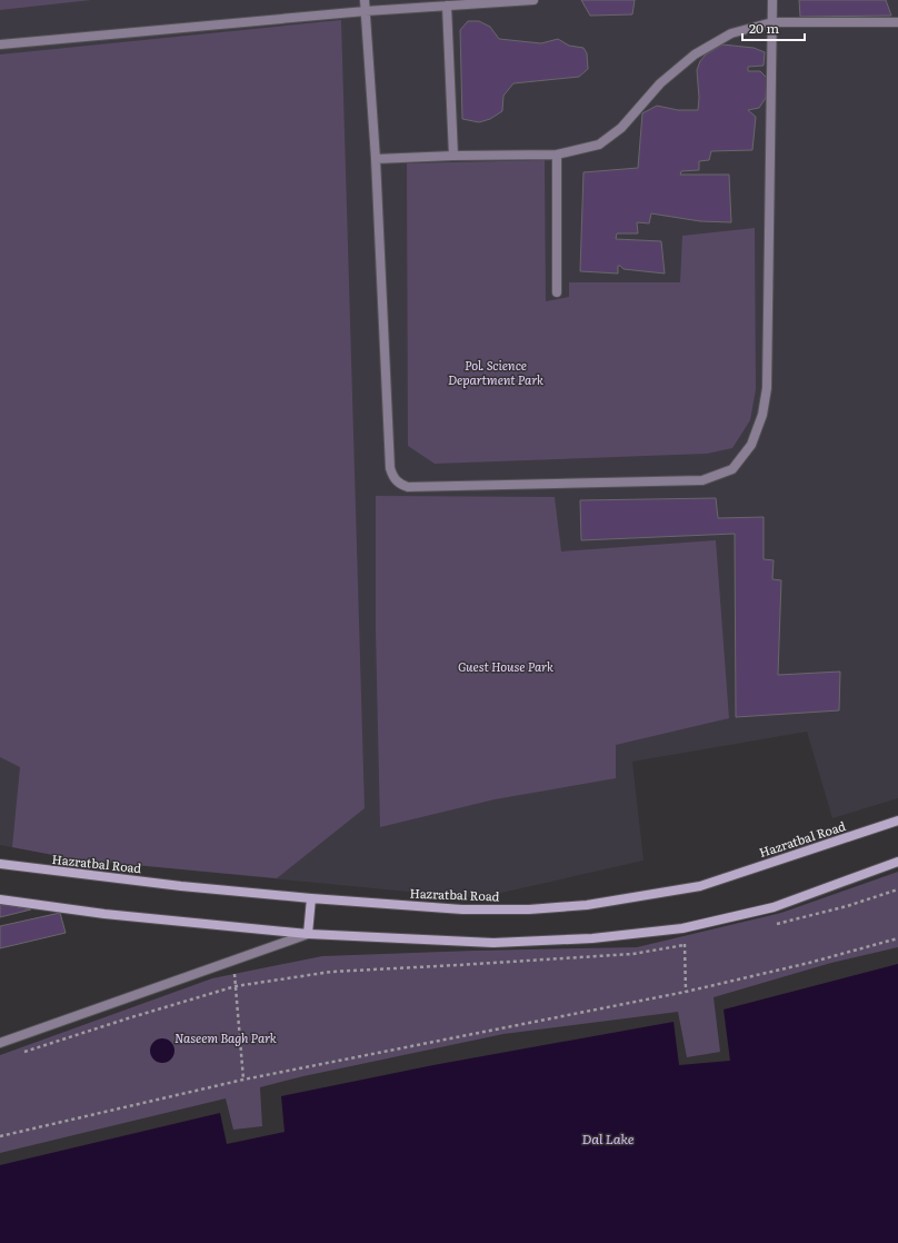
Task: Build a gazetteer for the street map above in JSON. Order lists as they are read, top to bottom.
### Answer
{
  "streets": {
    "main road": ["Hazratbal Road"]
  },
  "water": ["Dal Lake"],
  "parks": ["Pol. Science Department Park", "Guest House Park", "Naseem Bagh Park"],
  "scale_bar": "20 m"
}
